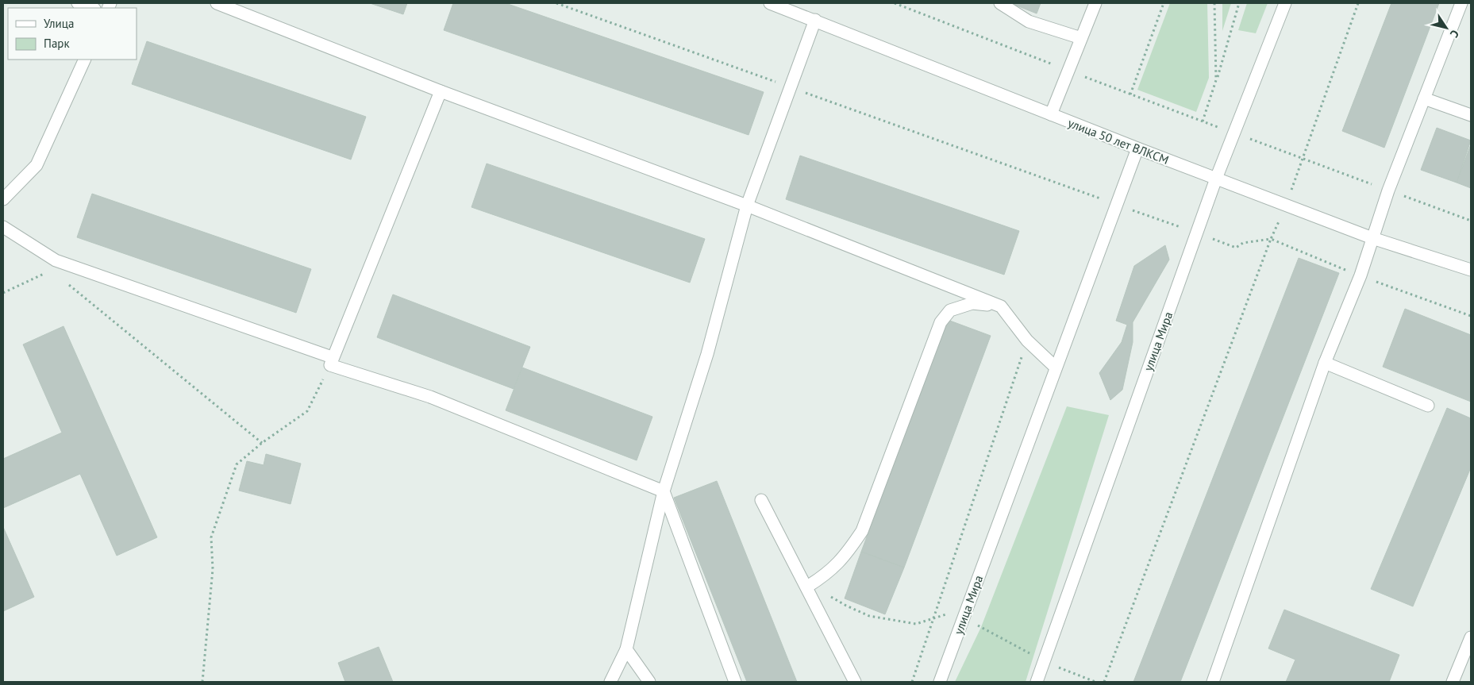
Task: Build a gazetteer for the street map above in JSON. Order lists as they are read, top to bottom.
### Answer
{
  "streets": {
    "street": ["улица 50 лет ВЛКСМ", "улица Мира"]
  },
  "crossings": [
    ["улица 50 лет ВЛКСМ", "улица Мира"]
  ],
  "legend": ["Улица", "Парк"],
  "north": "bottom right"
}
